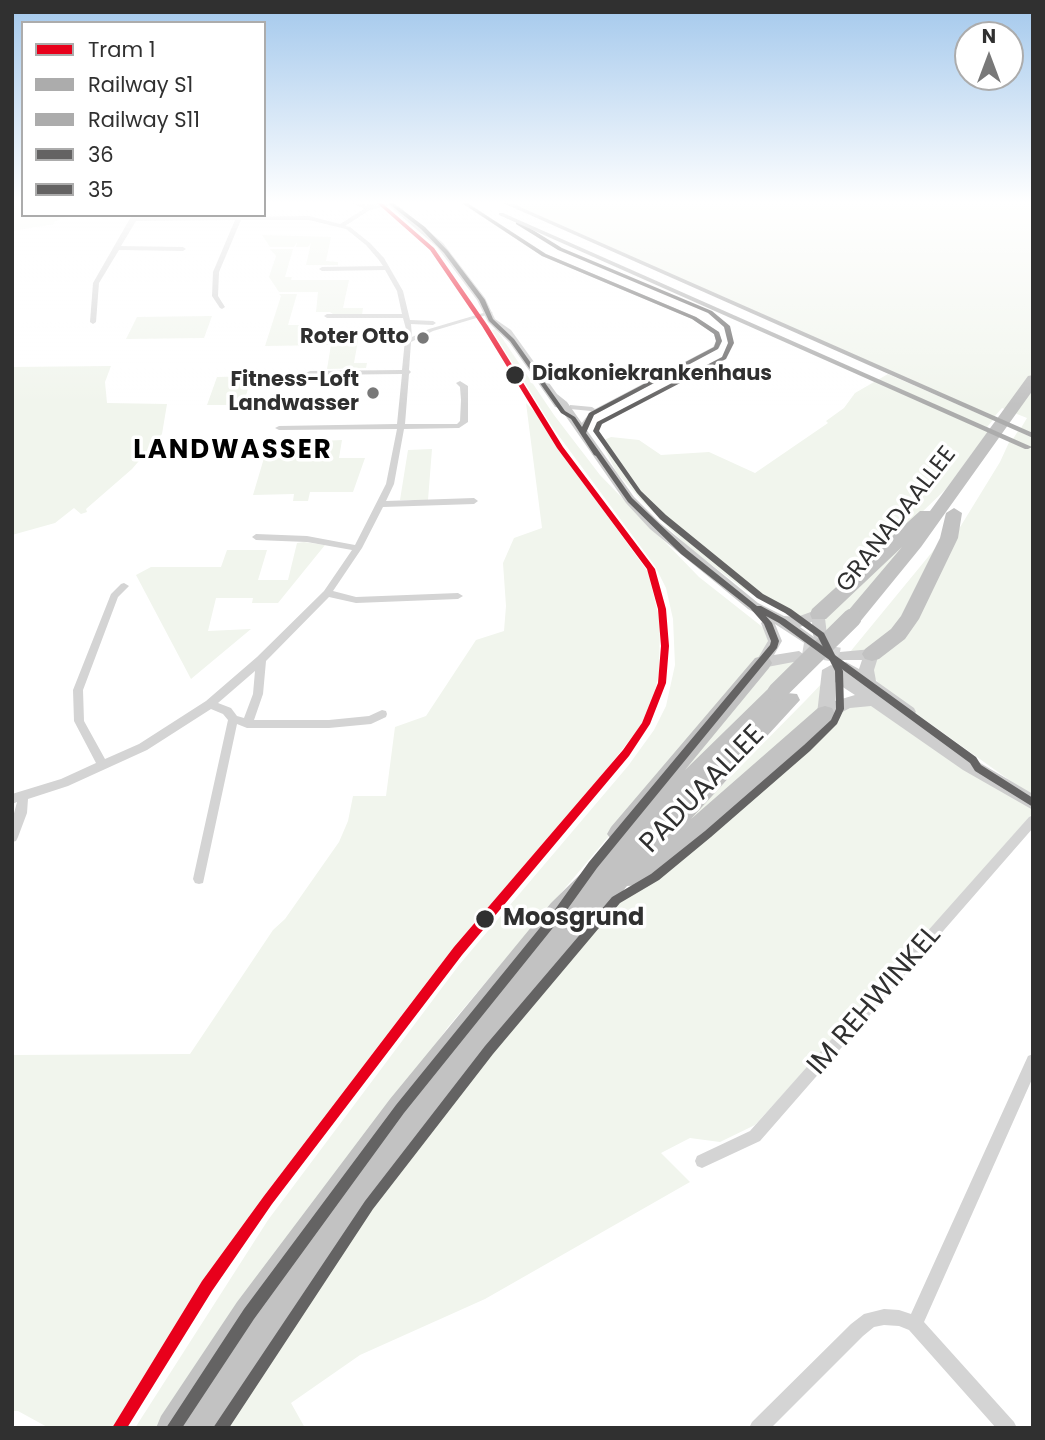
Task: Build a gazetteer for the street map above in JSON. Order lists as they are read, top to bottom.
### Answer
{
  "streets": {
    "highway": ["GRANADAALLEE", "PADUAALLEE"],
    "street": ["IM REHWINKEL"]
  },
  "crossings": [
    ["GRANADAALLEE", "PADUAALLEE"]
  ],
  "districts": ["LANDWASSER"],
  "places": [
    "Roter Otto",
    "Diakoniekrankenhaus",
    "Fitness-Loft Landwasser",
    "Moosgrund"
  ],
  "lines": [
    "tram line 1",
    "rail line S1",
    "rail line S11",
    "transit line 36",
    "transit line 35"
  ],
  "legend": [
    "Tram 1",
    "Railway S1",
    "Railway S11",
    "36",
    "35"
  ],
  "north": "top"
}
